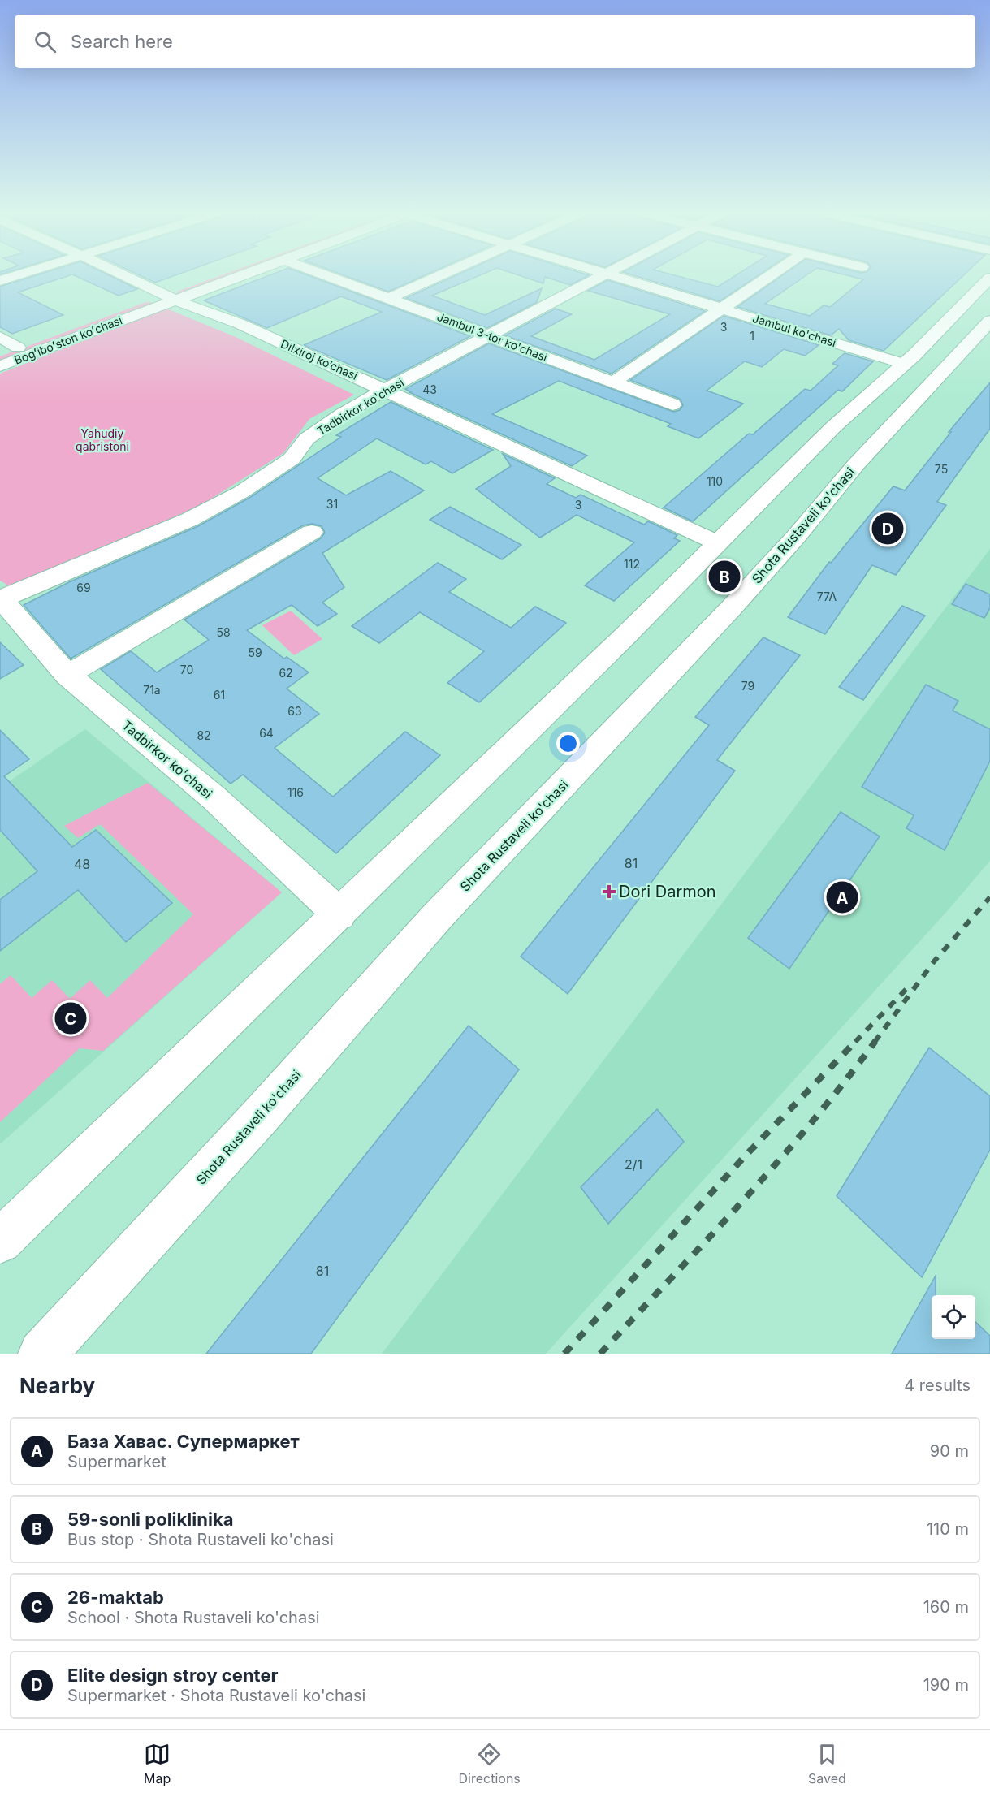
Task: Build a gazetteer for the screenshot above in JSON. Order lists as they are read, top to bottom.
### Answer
{
  "streets": {
    "street": [
      "Jambul ko'chasi",
      "Jambul 3-tor ko'chasi",
      "Bogʻiboʻston koʻchasi",
      "Dilxiroj ko‘chasi",
      "Tadbirkor ko'chasi",
      "Shota Rustaveli ko'chasi"
    ]
  },
  "crossings": [
    ["Jambul 3-tor ko'chasi", "Tadbirkor ko'chasi"],
    ["Bogʻiboʻston koʻchasi", "Dilxiroj ko‘chasi"],
    ["Dilxiroj ko‘chasi", "Tadbirkor ko'chasi"]
  ],
  "parks": ["Yahudiy qabristoni"],
  "places": {
    "health": ["Dori Darmon"]
  },
  "house_numbers": [
    "3",
    "1",
    "43",
    "75",
    "110",
    "31",
    "3",
    "112",
    "69",
    "77А",
    "58",
    "59",
    "70",
    "62",
    "79",
    "71a",
    "61",
    "63",
    "64",
    "82",
    "116",
    "81",
    "48",
    "2/1",
    "81"
  ],
  "page": {
    "search": "Search here",
    "pins": [
      "D",
      "B",
      "A",
      "C"
    ],
    "heading": ["Nearby", "4 results"],
    "list": [
      {
        "mark": "A",
        "name": "База Хавас. Супермаркет",
        "note": "Supermarket",
        "value": "90 m"
      },
      {
        "mark": "B",
        "name": "59-sonli poliklinika",
        "note": "Bus stop · Shota Rustaveli ko'chasi",
        "value": "110 m"
      },
      {
        "mark": "C",
        "name": "26-maktab",
        "note": "School · Shota Rustaveli ko'chasi",
        "value": "160 m"
      },
      {
        "mark": "D",
        "name": "Elite design stroy center",
        "note": "Supermarket · Shota Rustaveli ko'chasi",
        "value": "190 m"
      }
    ],
    "nav": ["Map", "Directions", "Saved"]
  }
}
